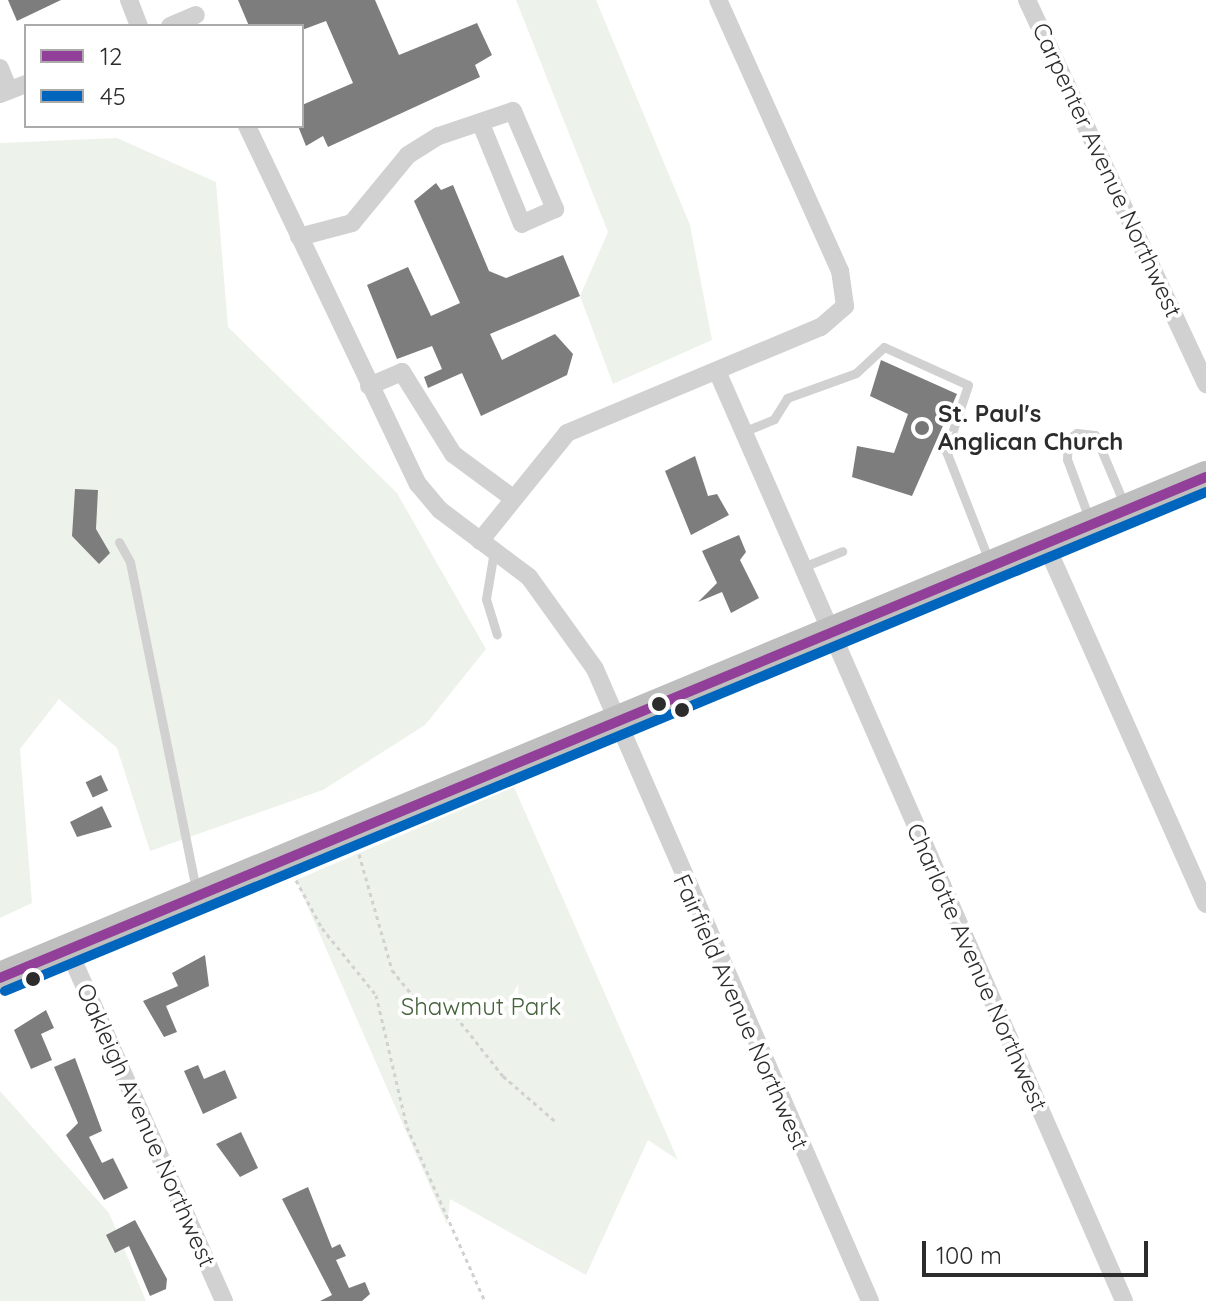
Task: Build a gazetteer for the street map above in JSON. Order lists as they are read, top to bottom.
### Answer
{
  "streets": {
    "street": [
      "Carpenter Avenue Northwest",
      "Charlotte Avenue Northwest",
      "Fairfield Avenue Northwest",
      "Oakleigh Avenue Northwest"
    ]
  },
  "parks": ["Shawmut Park"],
  "places": ["St. Paul's Anglican Church"],
  "lines": ["transit line 12", "transit line 45"],
  "legend": ["12", "45"],
  "scale_bar": "100 m"
}
